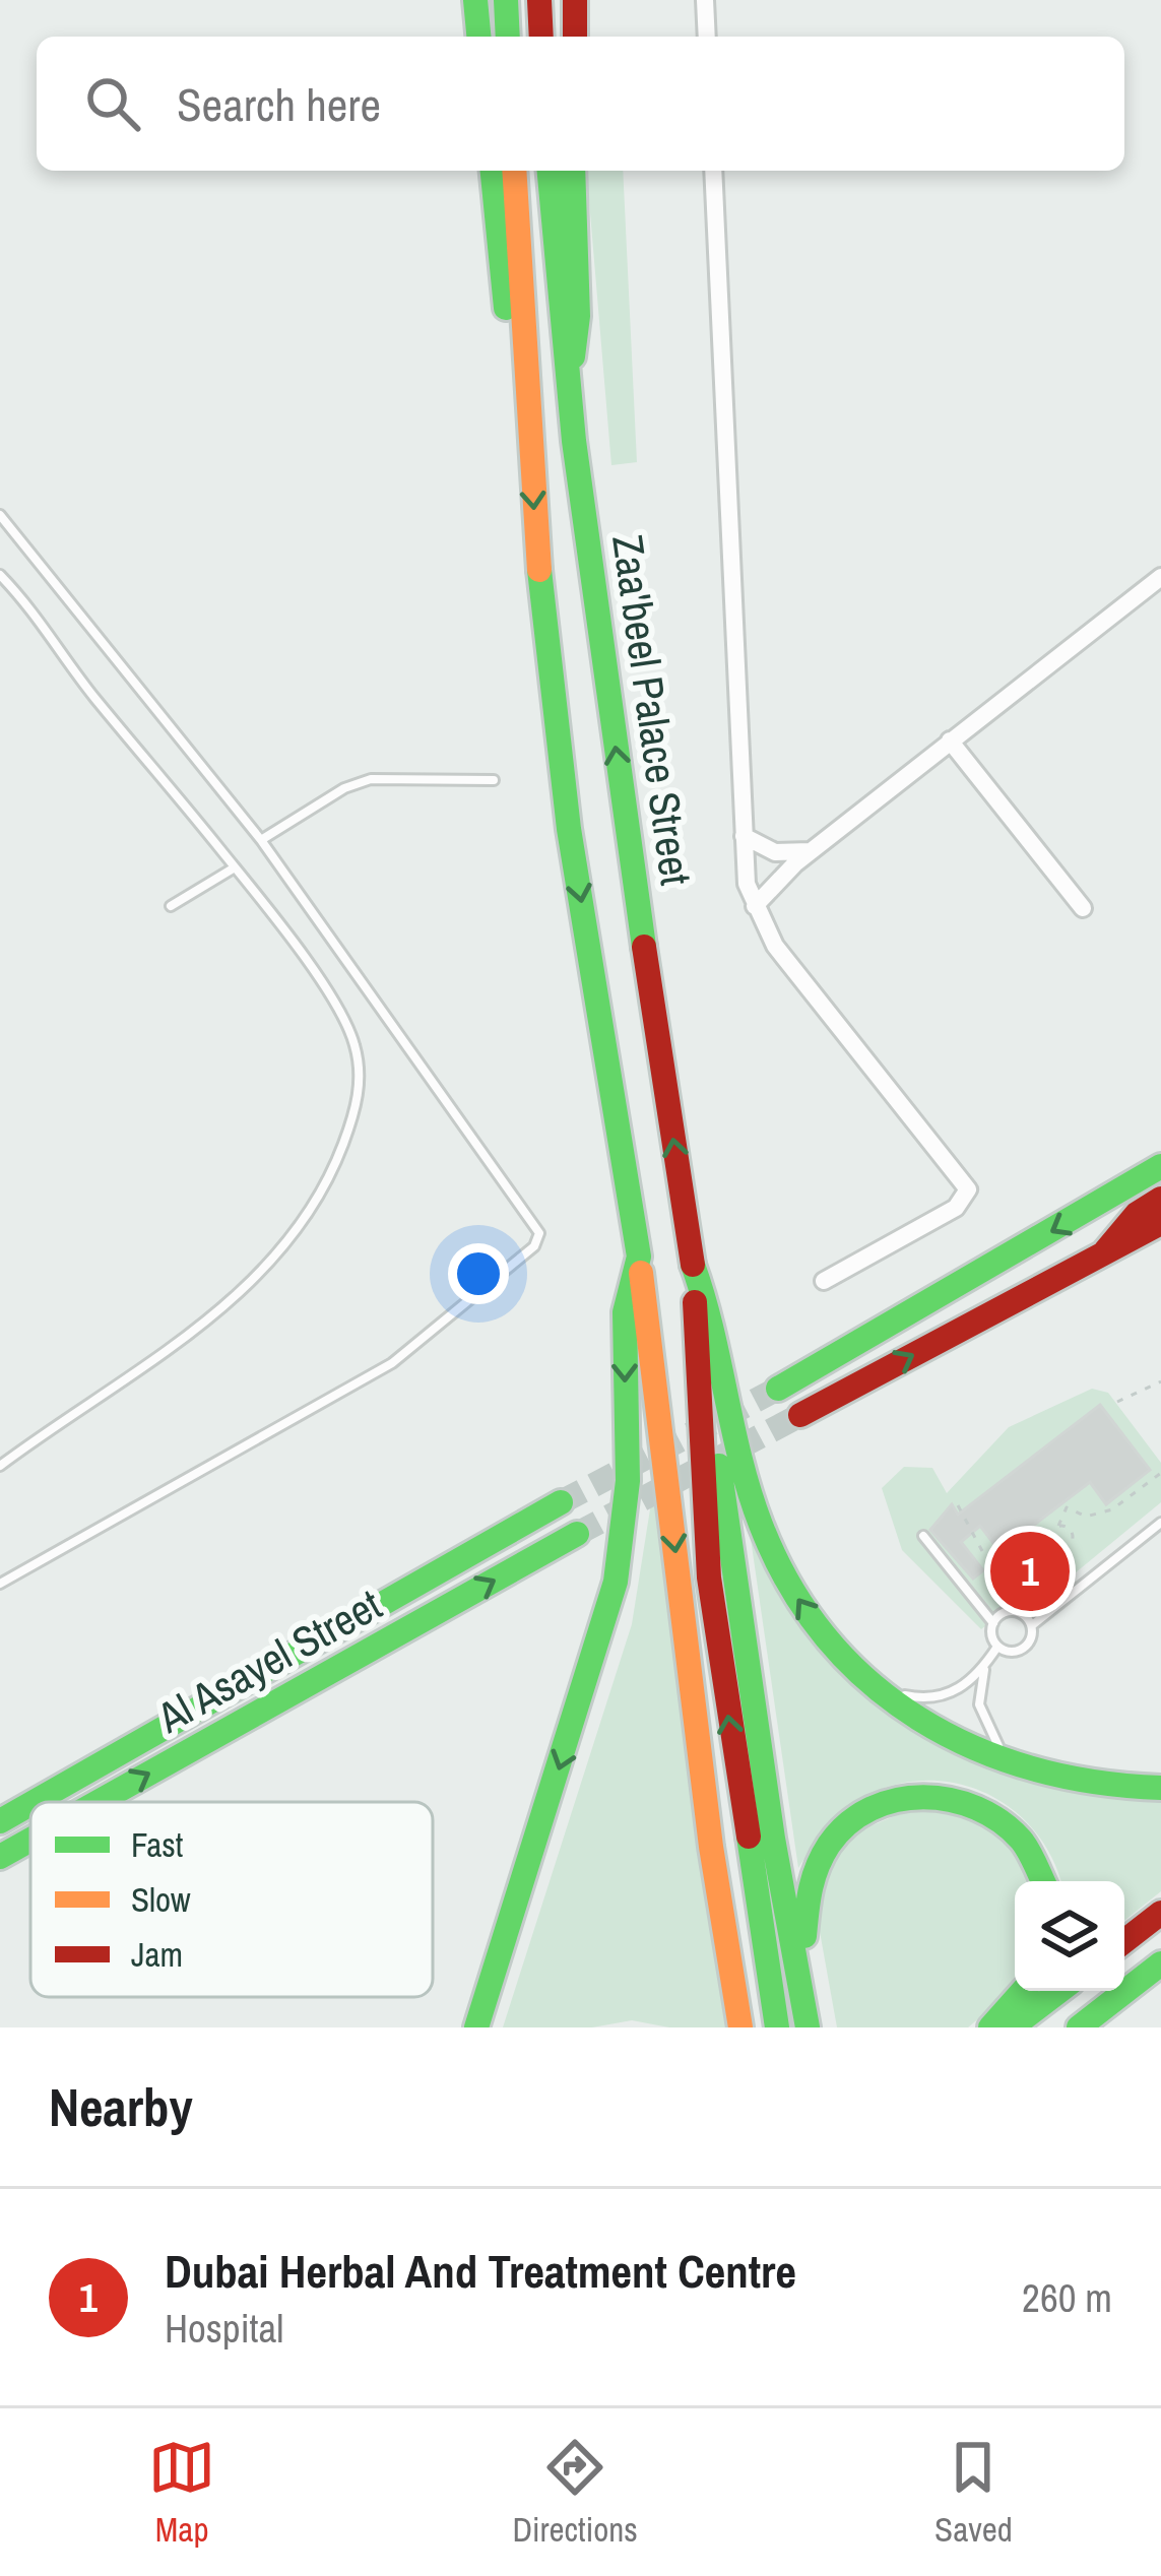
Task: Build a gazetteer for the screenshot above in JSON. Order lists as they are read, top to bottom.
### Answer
{
  "streets": {
    "main road": ["Zaa'beel Palace Street", "Al Asayel Street"]
  },
  "legend": ["Fast", "Slow", "Jam"],
  "page": {
    "search": "Search here",
    "pins": "1",
    "heading": "Nearby",
    "list": [
      {
        "mark": "1",
        "name": "Dubai Herbal And Treatment Centre",
        "note": "Hospital",
        "value": "260 m"
      }
    ],
    "nav": ["Map", "Directions", "Saved"]
  }
}
